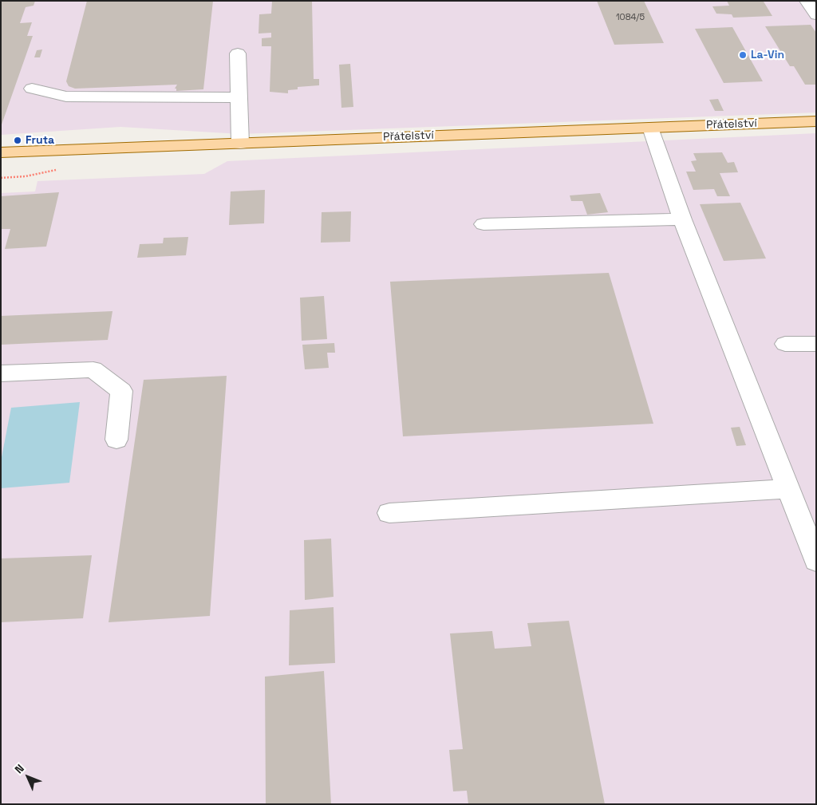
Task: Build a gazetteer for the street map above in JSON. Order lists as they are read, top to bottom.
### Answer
{
  "streets": {
    "main road": ["Přátelství"]
  },
  "places": ["La-Vin", "Fruta"],
  "house_numbers": ["1084/5"],
  "north": "top left"
}
